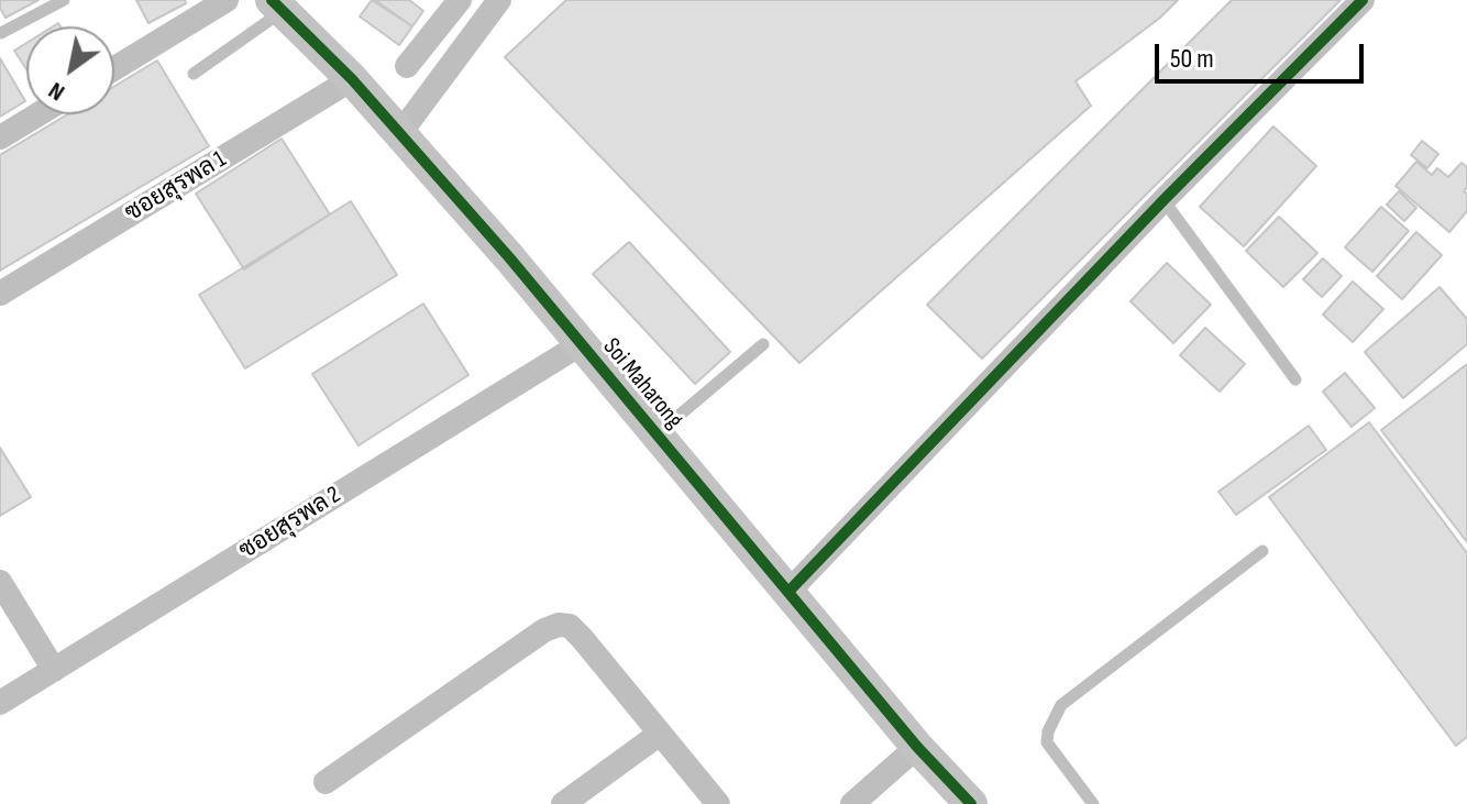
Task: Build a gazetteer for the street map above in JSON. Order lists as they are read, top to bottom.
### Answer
{
  "streets": {
    "street": ["ซอยสุรพล 1", "Soi Maharong", "ซอยสุรพล 2"]
  },
  "crossings": [
    ["ซอยสุรพล 1", "Soi Maharong"],
    ["Soi Maharong", "ซอยสุรพล 2"]
  ],
  "scale_bar": "50 m",
  "north": "bottom left"
}
